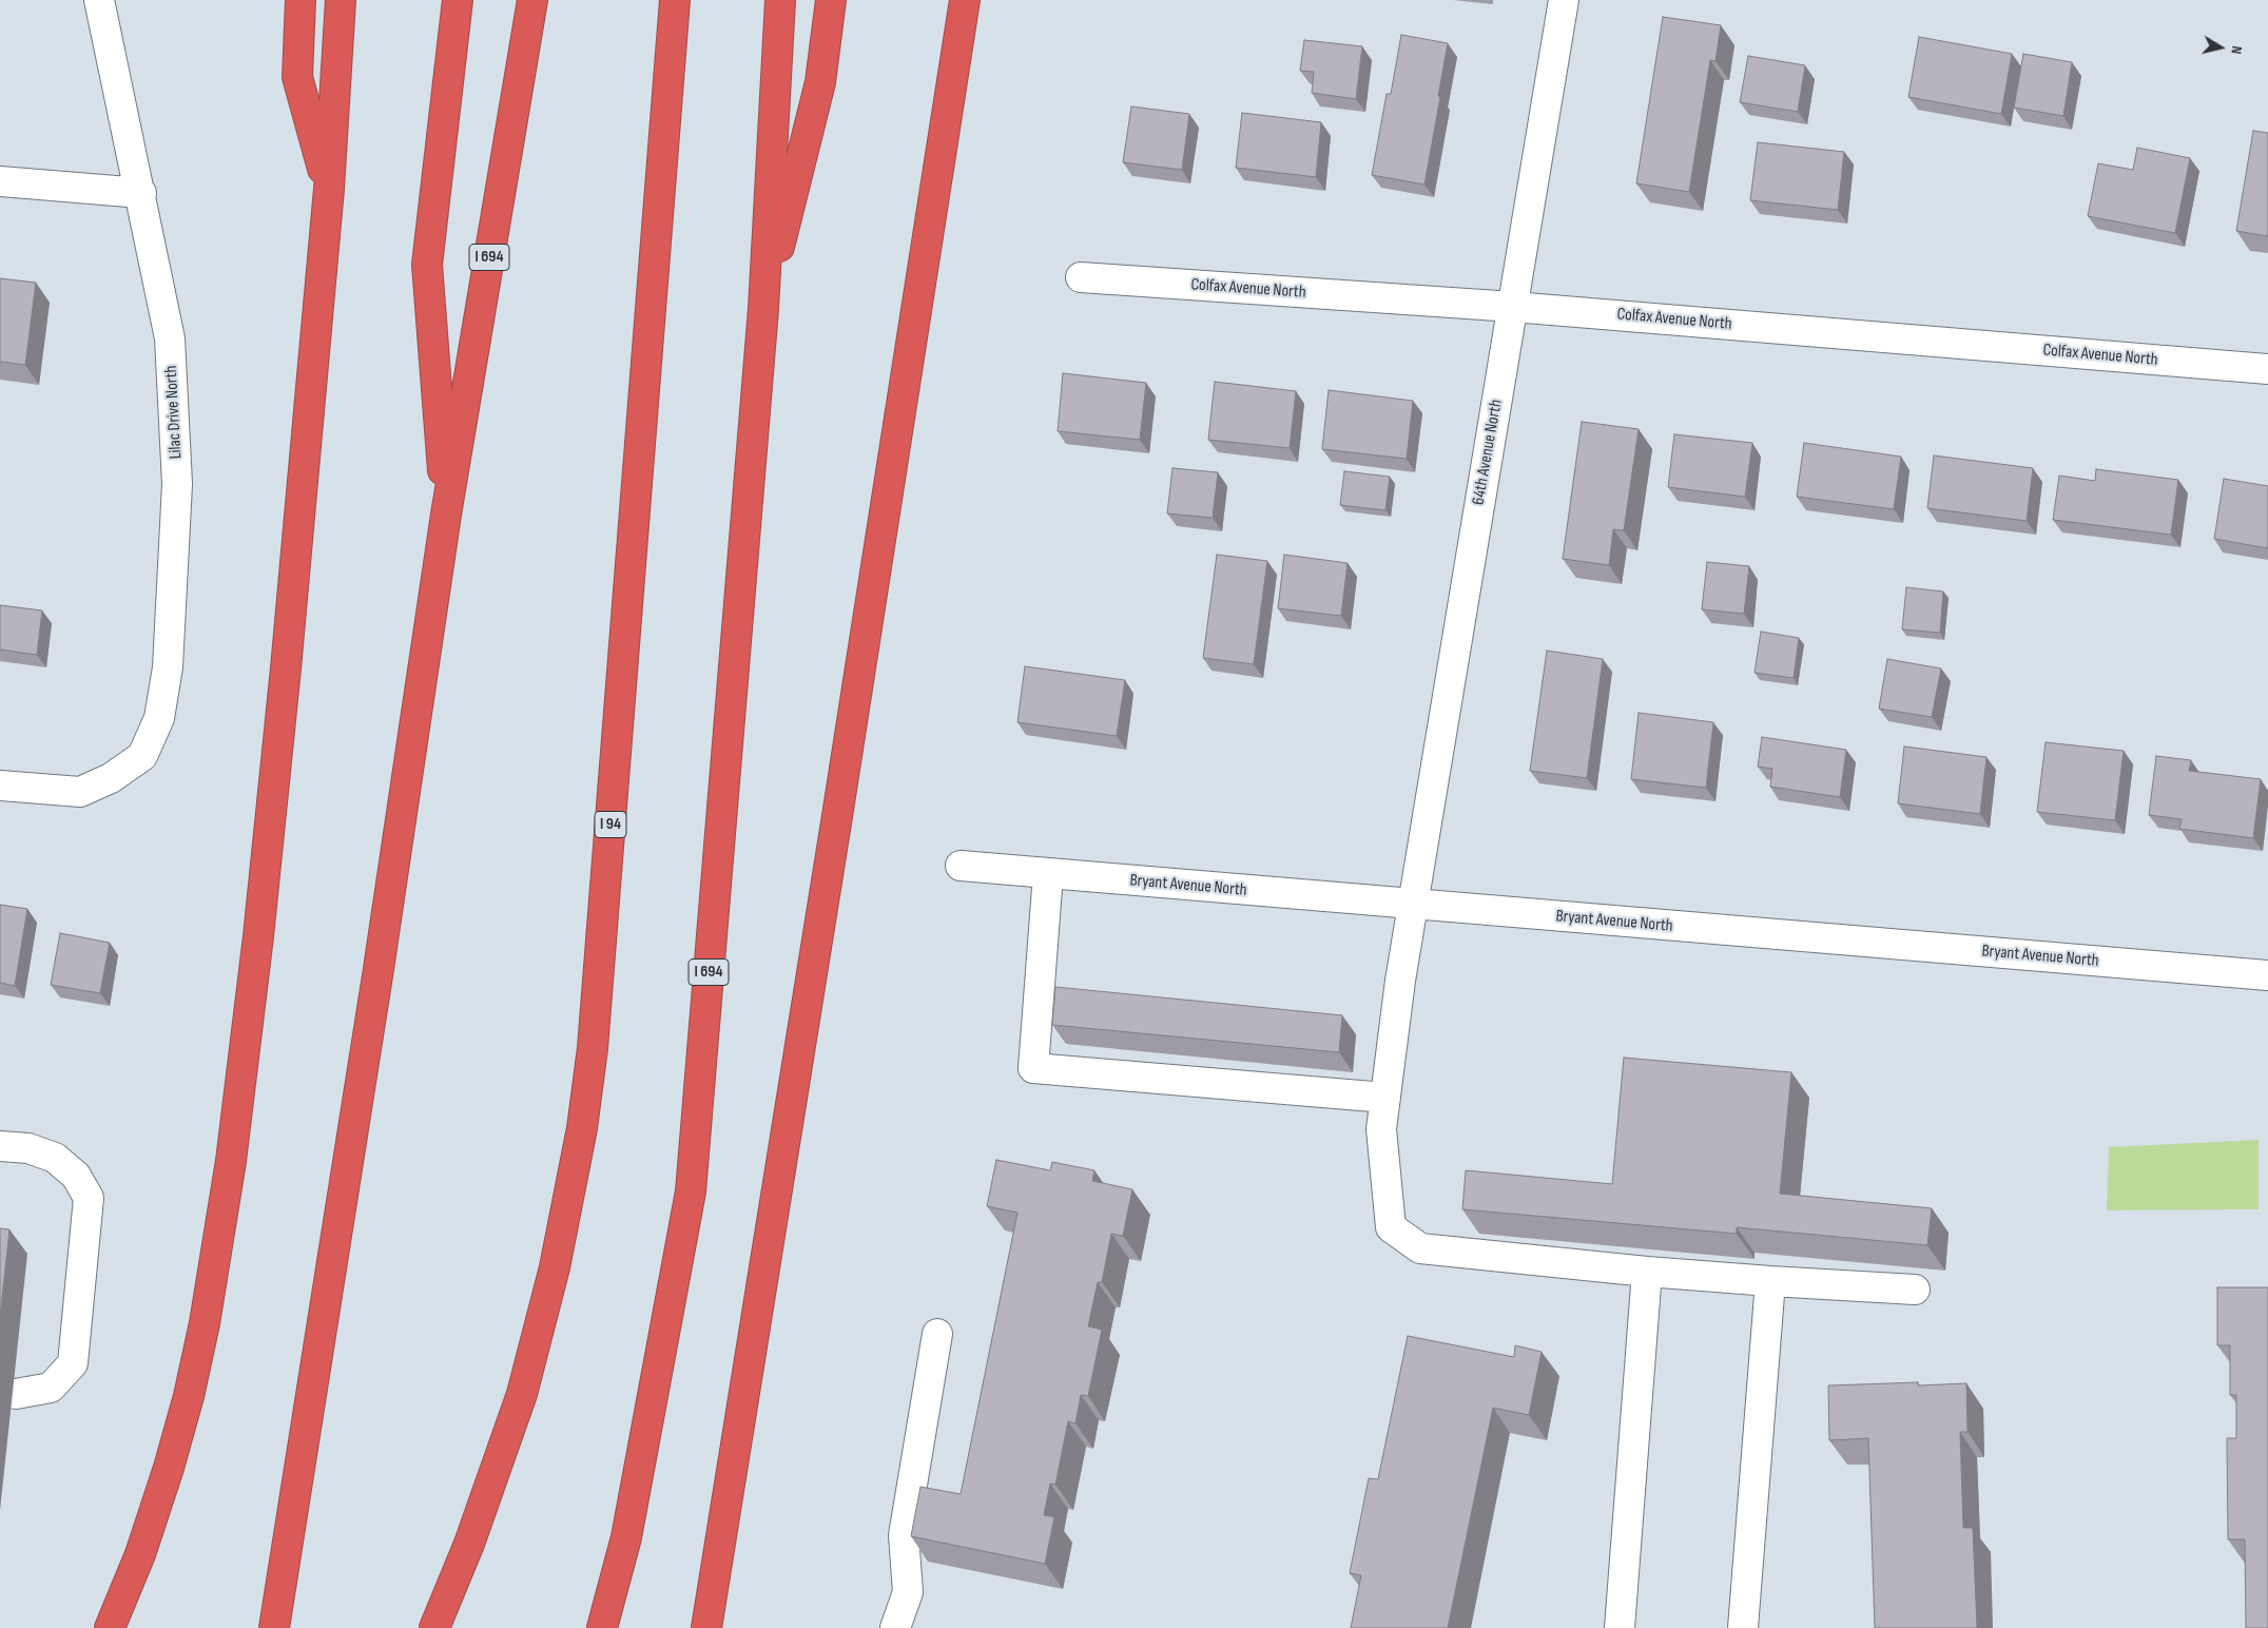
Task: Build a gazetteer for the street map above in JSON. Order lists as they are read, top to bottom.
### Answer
{
  "streets": {
    "highway": ["I 694", "I 94"],
    "street": [
      "Colfax Avenue North",
      "Lilac Drive North",
      "64th Avenue North",
      "Bryant Avenue North"
    ]
  },
  "crossings": [
    ["Colfax Avenue North", "64th Avenue North"],
    ["64th Avenue North", "Bryant Avenue North"]
  ],
  "north": "right"
}
